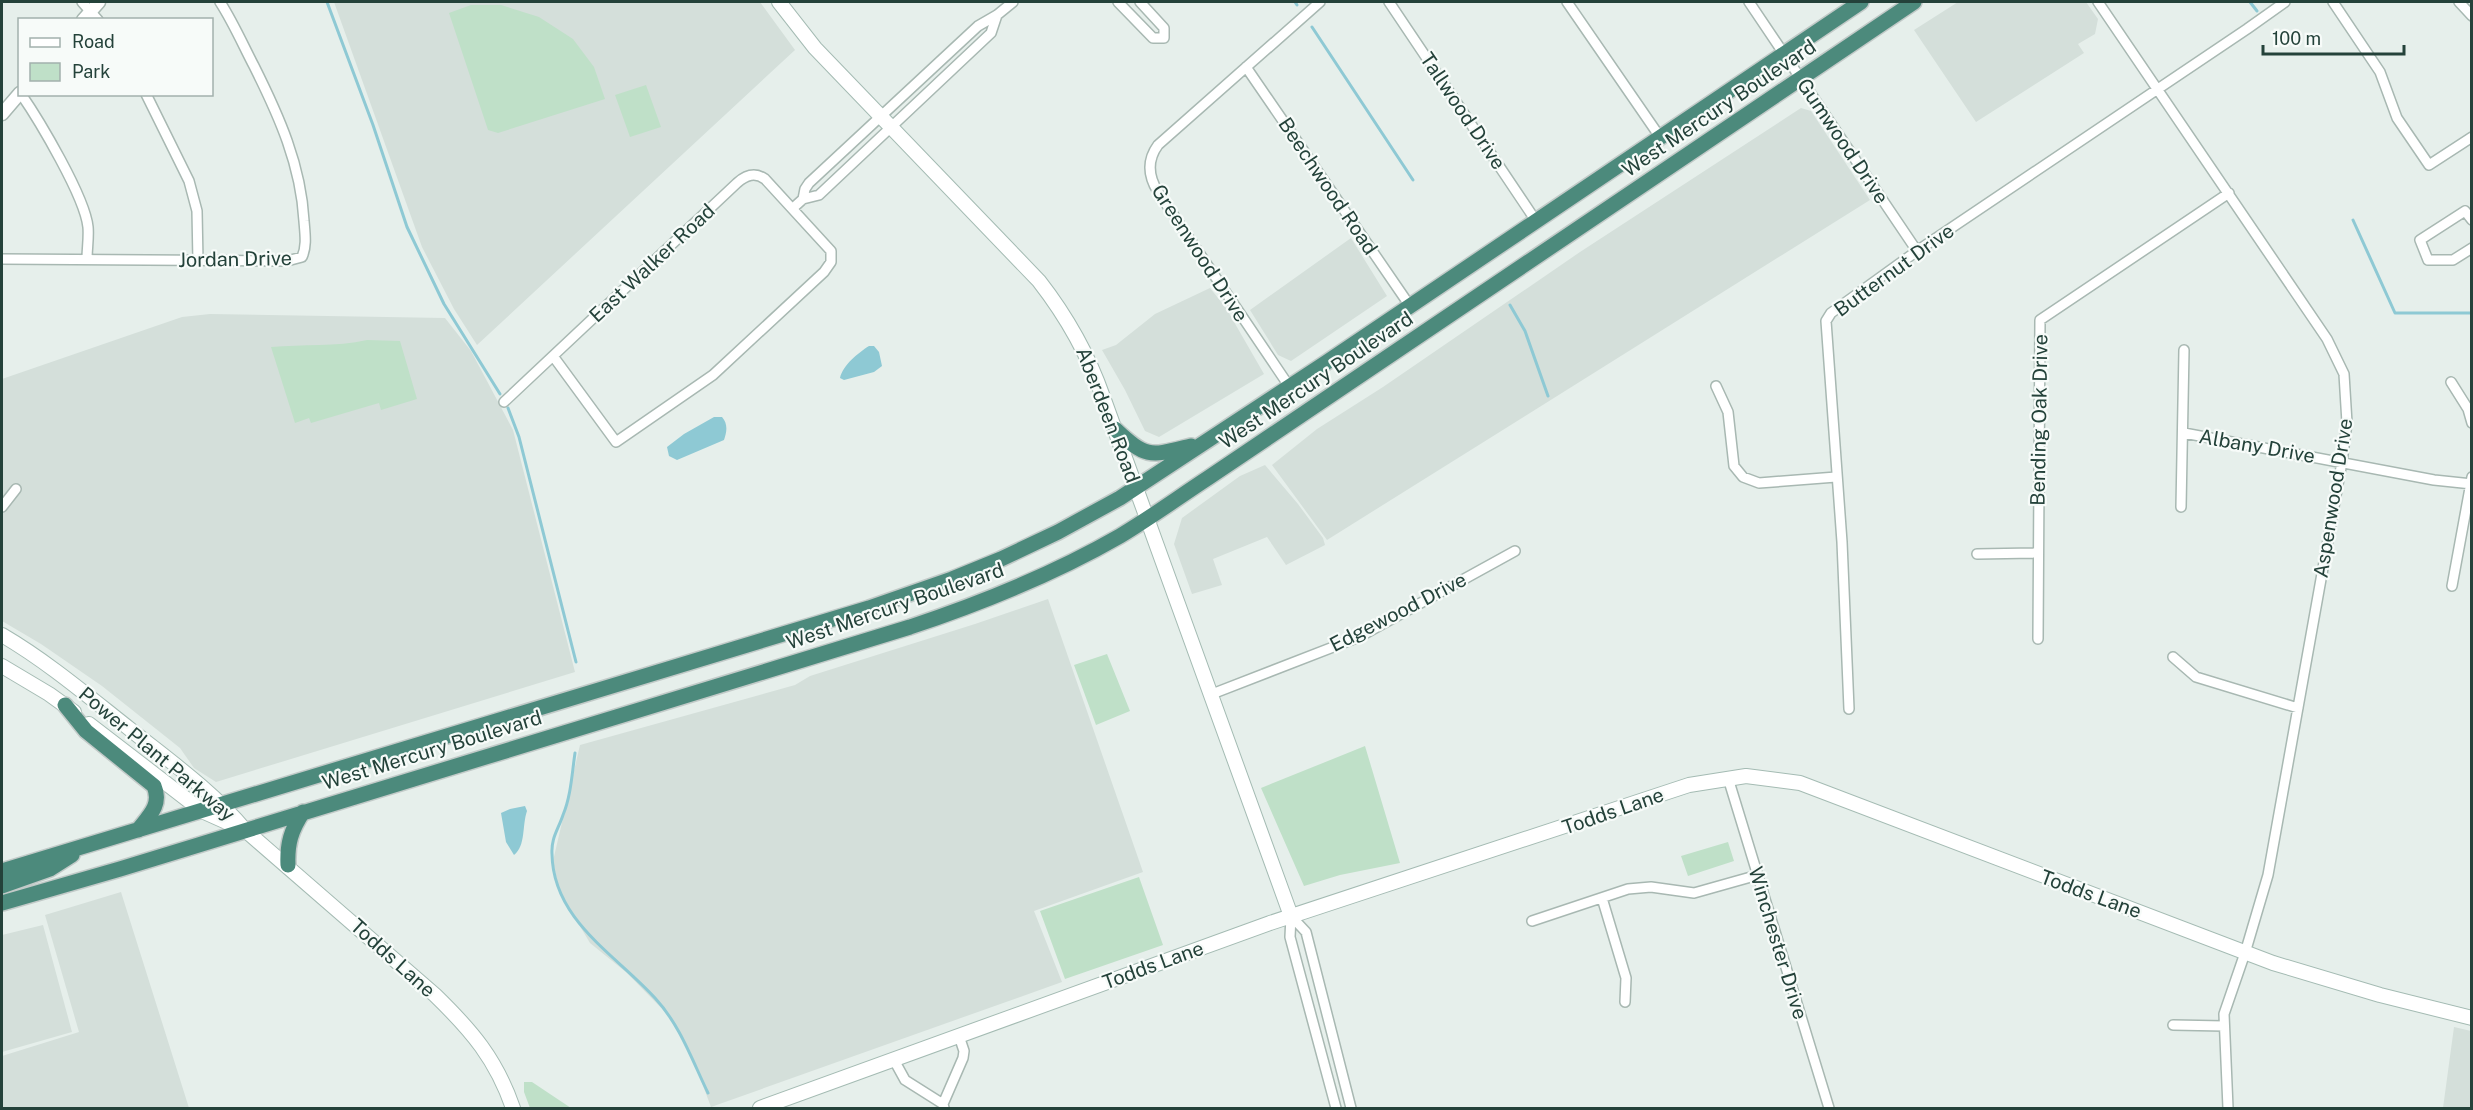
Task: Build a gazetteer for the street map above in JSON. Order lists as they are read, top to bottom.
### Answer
{
  "streets": {
    "highway": ["West Mercury Boulevard"],
    "main road": ["Aberdeen Road", "Power Plant Parkway", "Todds Lane"],
    "street": [
      "Tallwood Drive",
      "Gumwood Drive",
      "Beechwood Road",
      "Greenwood Drive",
      "Jordan Drive",
      "East Walker Road",
      "Butternut Drive",
      "Bending Oak Drive",
      "Albany Drive",
      "Aspenwood Drive",
      "Edgewood Drive",
      "Winchester Drive"
    ]
  },
  "crossings": [
    ["West Mercury Boulevard", "Tallwood Drive"],
    ["West Mercury Boulevard", "Gumwood Drive"],
    ["West Mercury Boulevard", "Beechwood Road"],
    ["West Mercury Boulevard", "Greenwood Drive"],
    ["West Mercury Boulevard", "Aberdeen Road"],
    ["West Mercury Boulevard", "Power Plant Parkway"],
    ["West Mercury Boulevard", "Todds Lane"],
    ["Gumwood Drive", "Butternut Drive"],
    ["Beechwood Road", "Greenwood Drive"],
    ["Butternut Drive", "Aspenwood Drive"],
    ["Aberdeen Road", "Edgewood Drive"],
    ["Aberdeen Road", "Todds Lane"],
    ["Bending Oak Drive", "Aspenwood Drive"],
    ["Albany Drive", "Aspenwood Drive"],
    ["Aspenwood Drive", "Todds Lane"],
    ["Power Plant Parkway", "Todds Lane"],
    ["Todds Lane", "Winchester Drive"]
  ],
  "legend": ["Road", "Park"],
  "scale_bar": "100 m"
}
